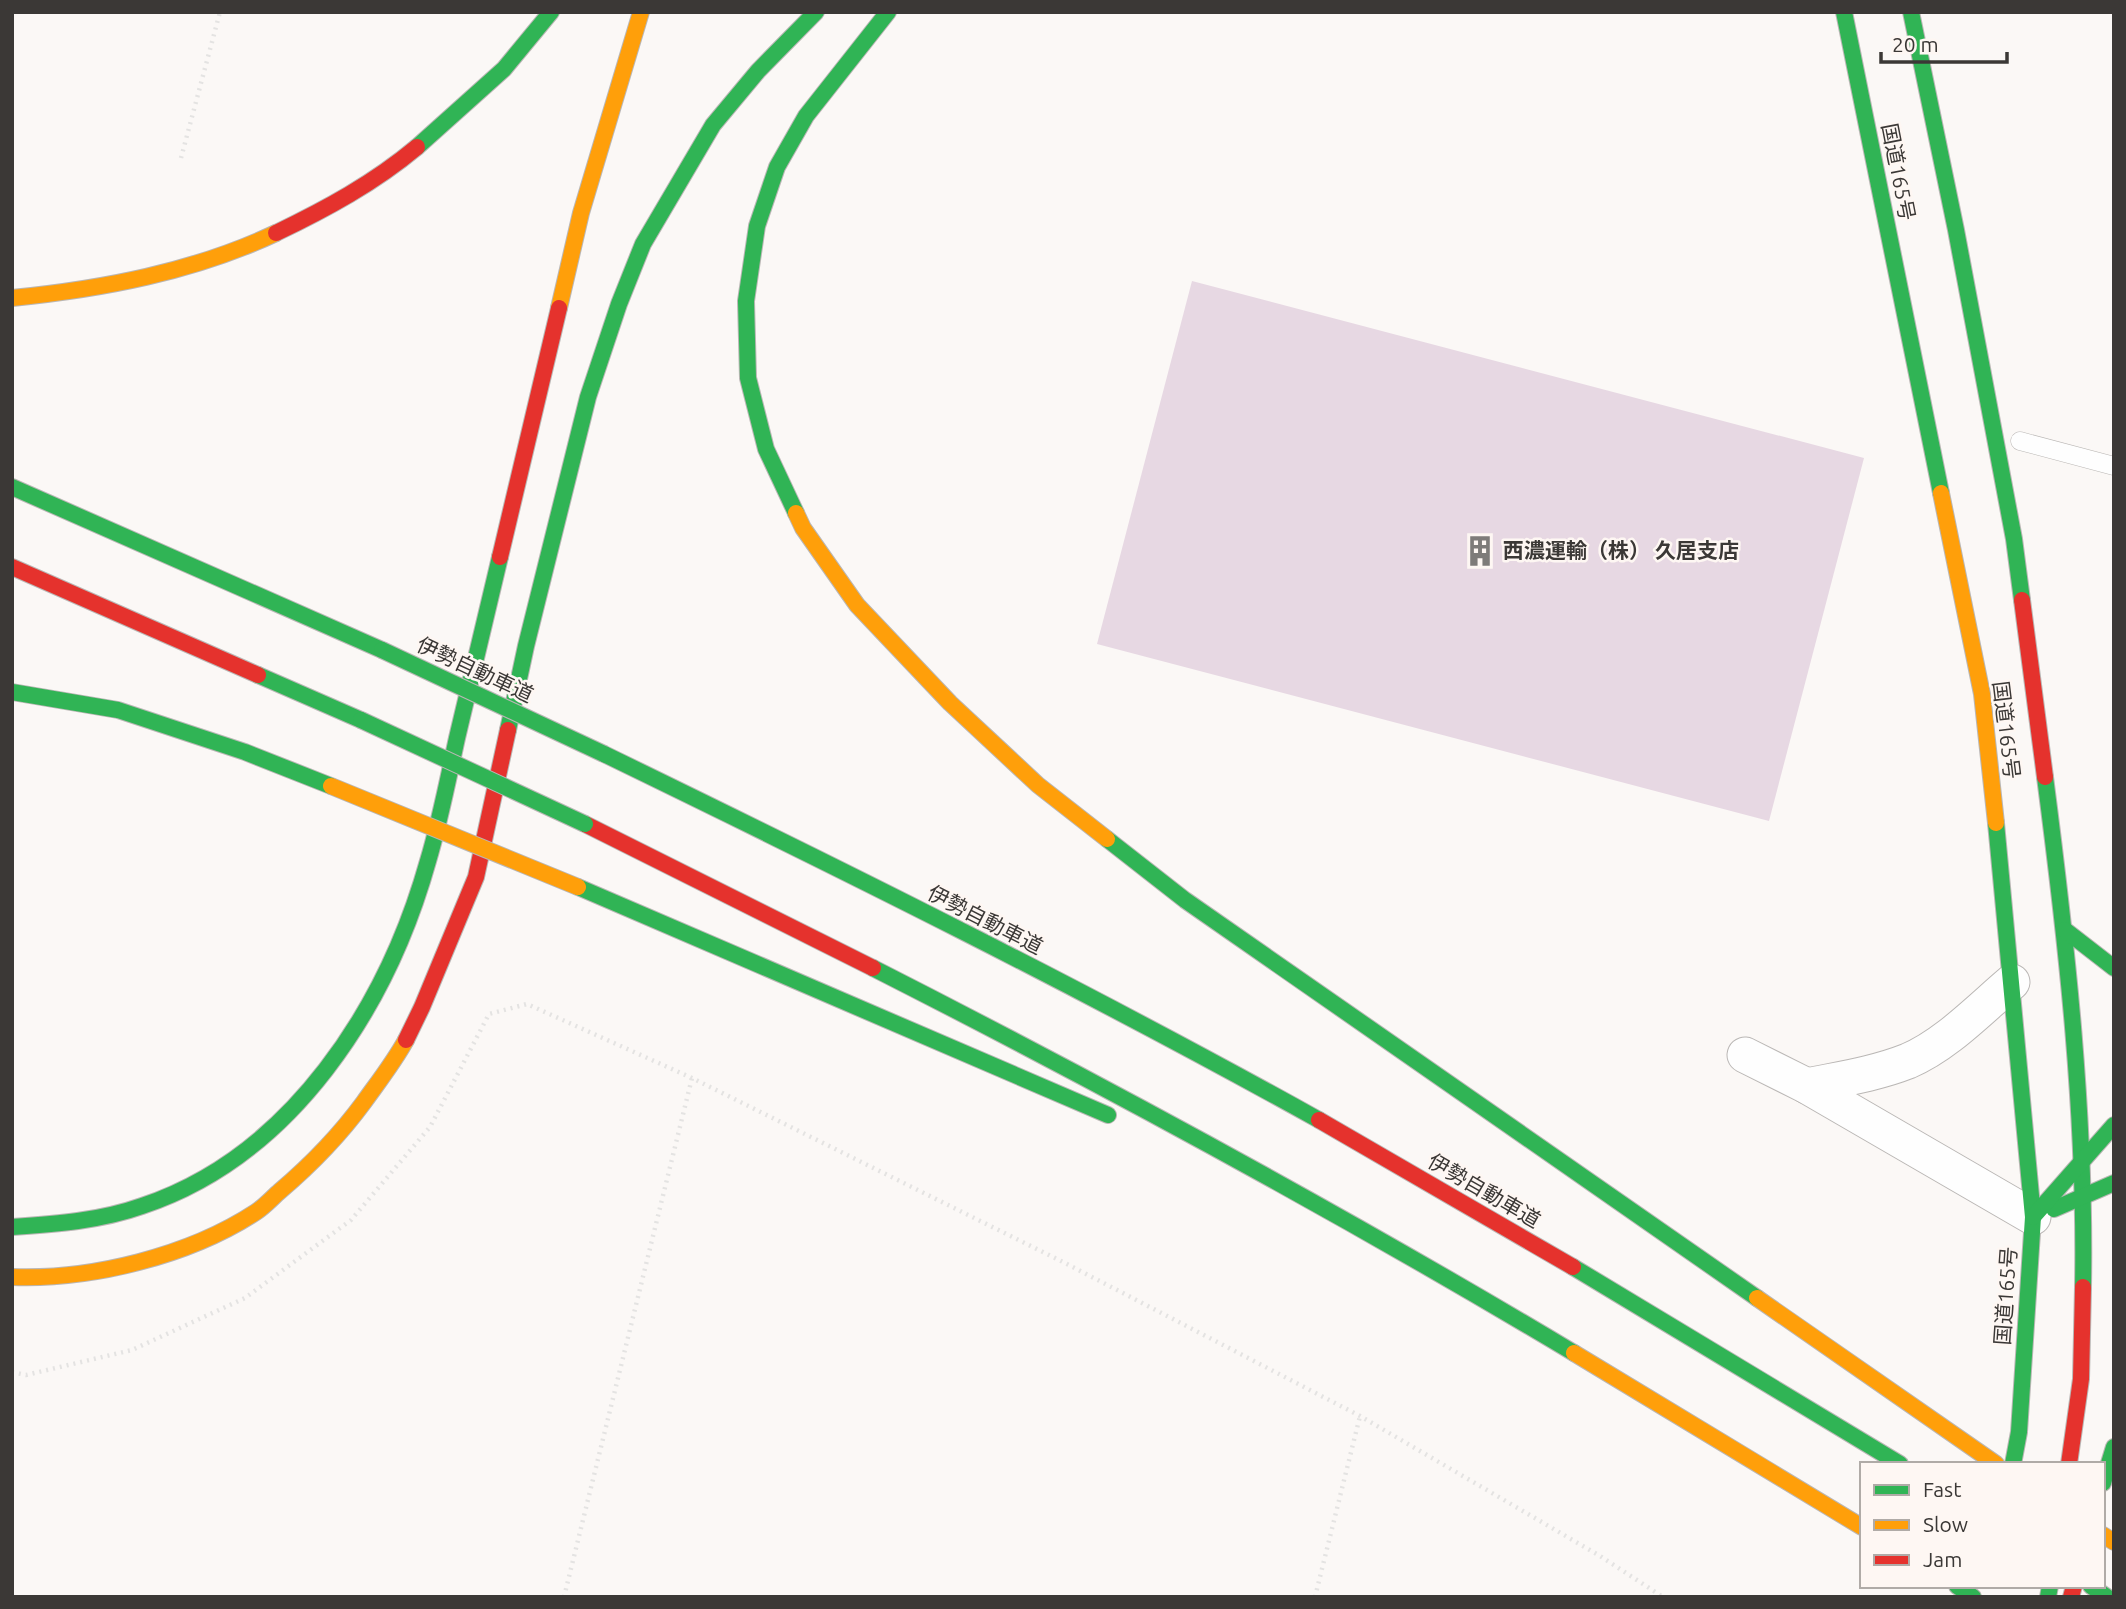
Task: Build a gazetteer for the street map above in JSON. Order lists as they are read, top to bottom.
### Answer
{
  "streets": {
    "main road": ["国道165号", "伊勢自動車道"]
  },
  "places": {
    "building": ["西濃運輸（株） 久居支店"]
  },
  "legend": ["Fast", "Slow", "Jam"],
  "scale_bar": "20 m"
}
